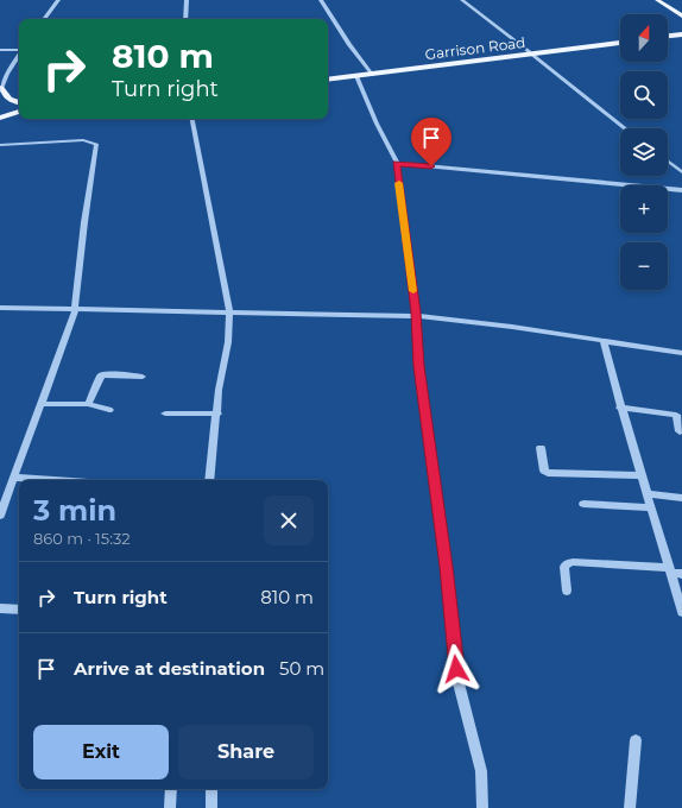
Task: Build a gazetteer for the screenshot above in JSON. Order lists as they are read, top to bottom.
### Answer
{
  "streets": {
    "main road": ["Garrison Road"]
  },
  "north": "top",
  "page": {
    "map_buttons": ["+", "−"],
    "turn": ["810 m", "Turn right"],
    "heading": ["3 min", "860 m · 15:32"],
    "list": [
      {
        "name": "Turn right",
        "value": "810 m"
      },
      {
        "name": "Arrive at destination",
        "value": "50 m"
      }
    ],
    "buttons": ["Exit", "Share"]
  }
}
